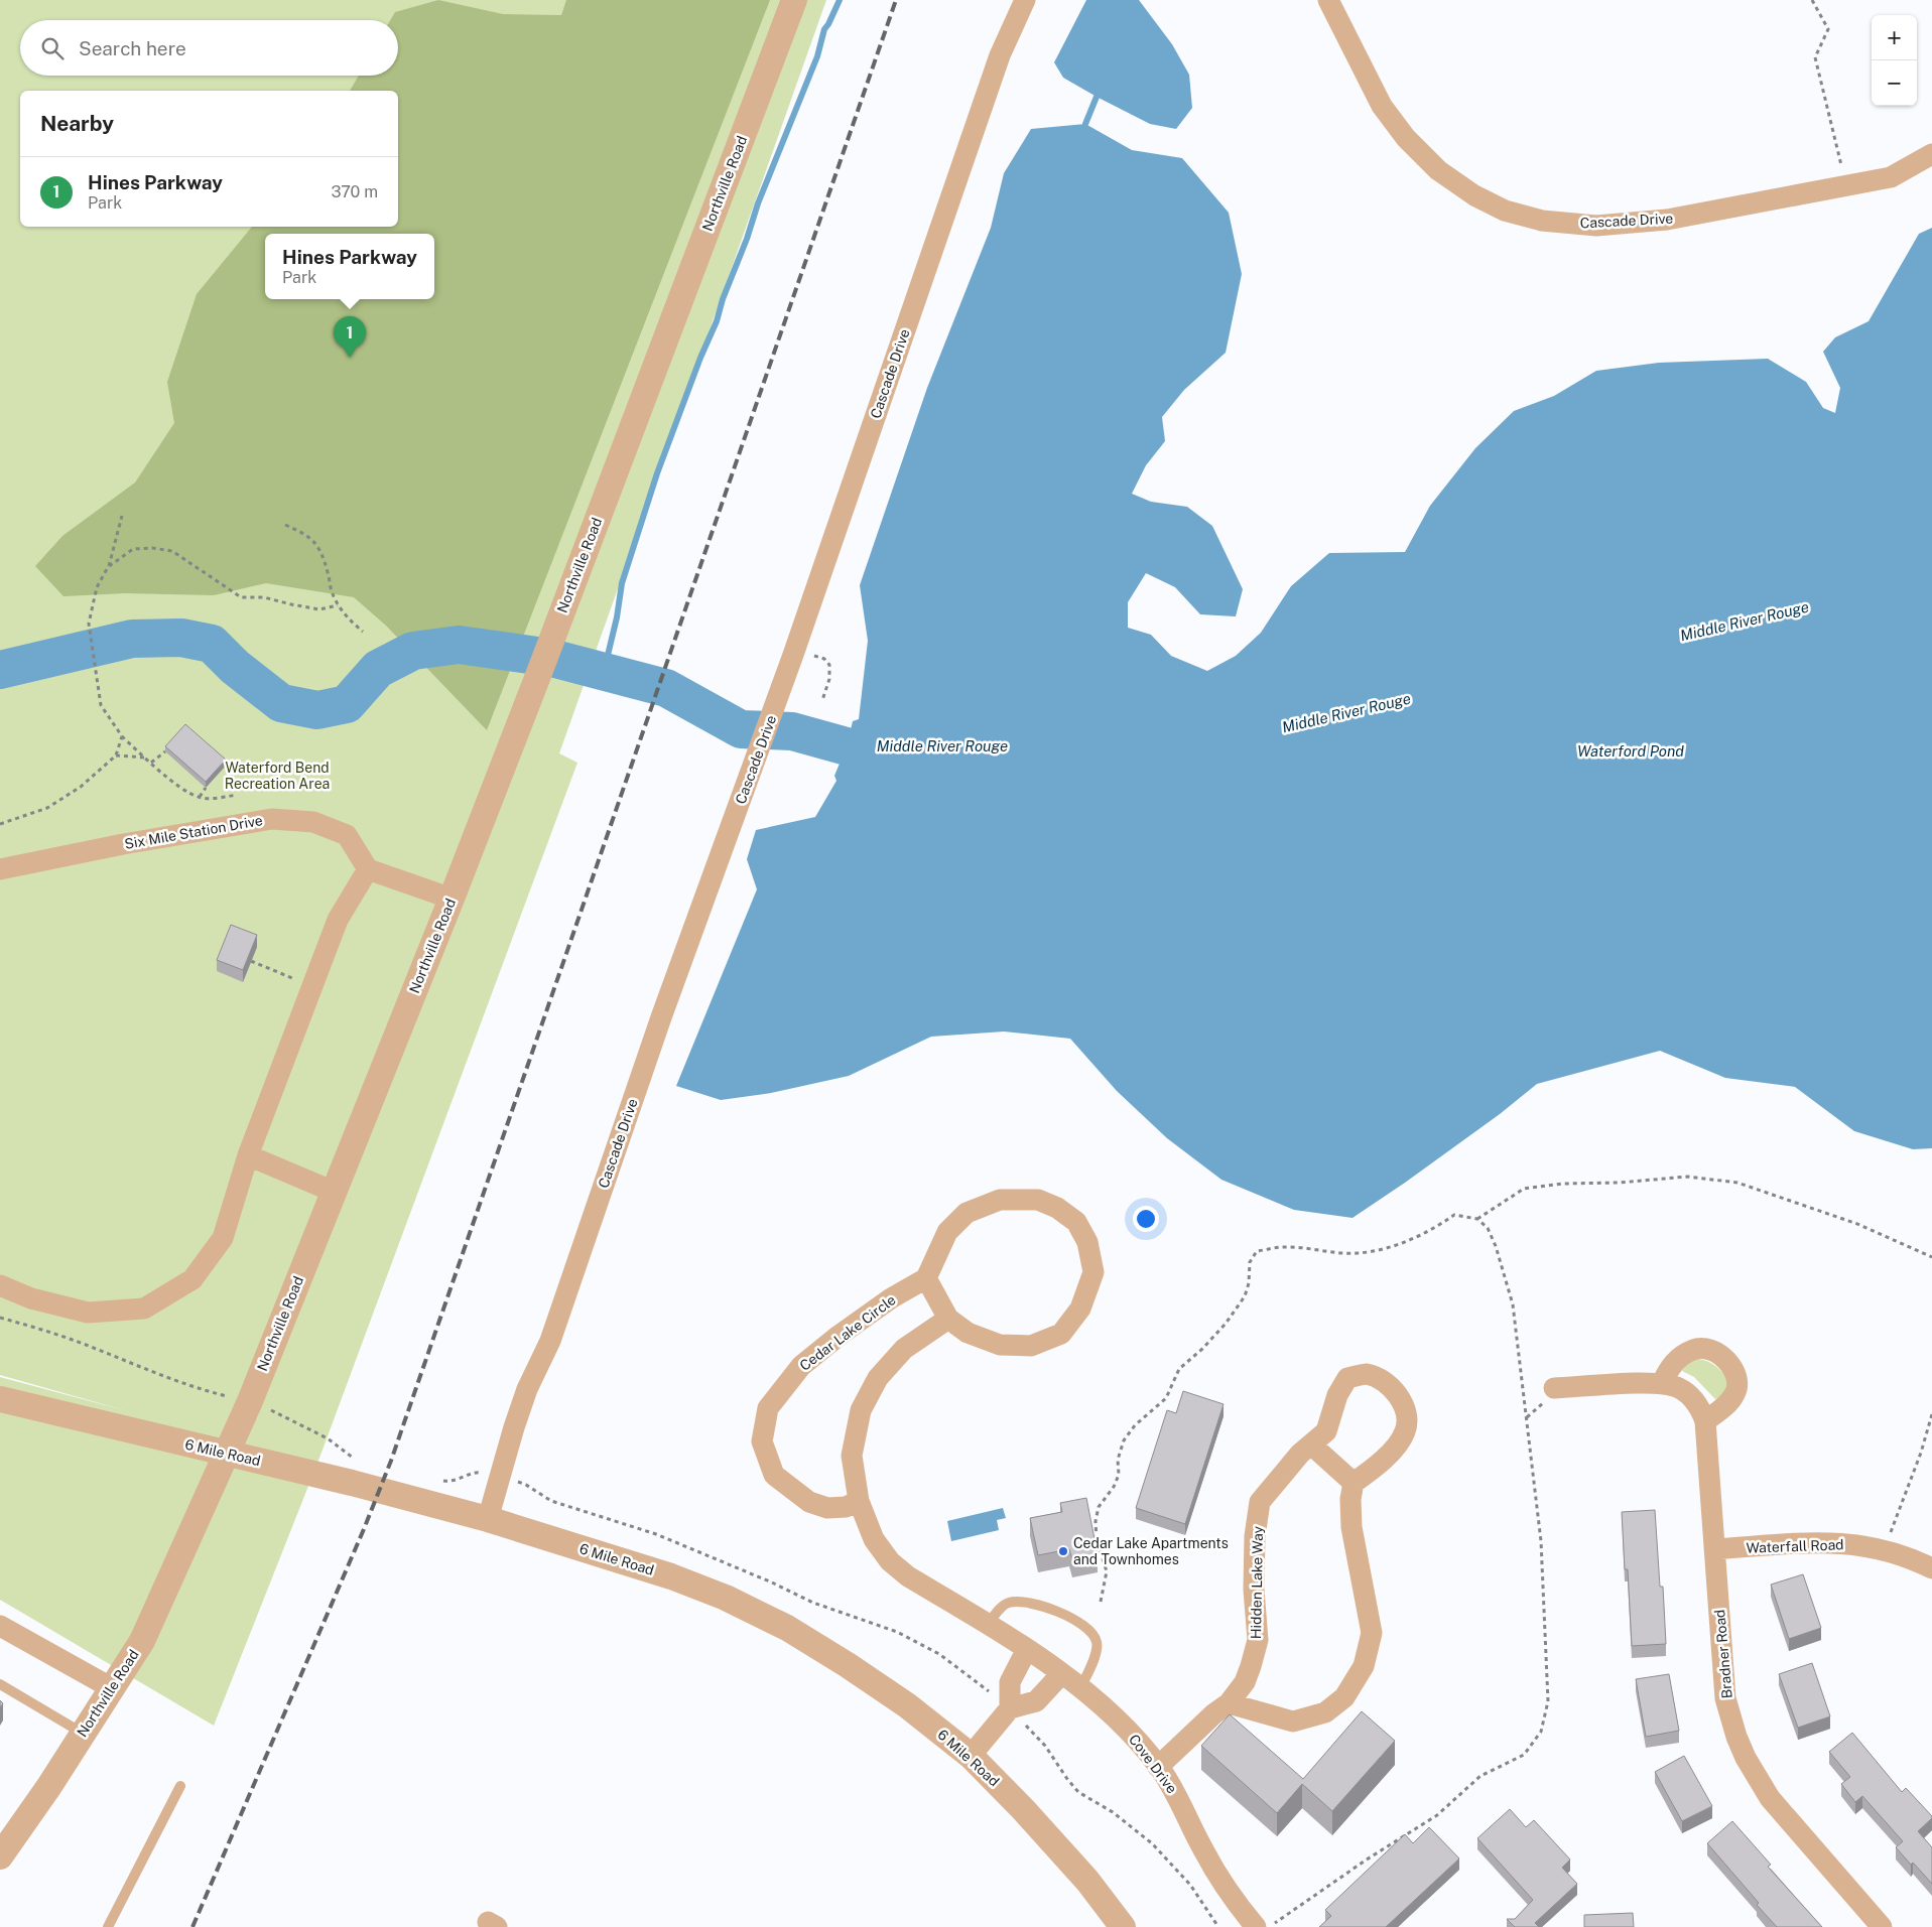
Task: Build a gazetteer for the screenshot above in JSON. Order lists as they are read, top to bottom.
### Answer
{
  "streets": {
    "street": [
      "Northville Road",
      "Cascade Drive",
      "Six Mile Station Drive",
      "Cedar Lake Circle",
      "6 Mile Road",
      "Waterfall Road",
      "Hidden Lake Way",
      "Bradner Road",
      "Cove Drive"
    ]
  },
  "crossings": [
    ["Northville Road", "6 Mile Road"],
    ["Cascade Drive", "6 Mile Road"],
    ["Waterfall Road", "Bradner Road"],
    ["Hidden Lake Way", "Cove Drive"]
  ],
  "water": ["Middle River Rouge", "Waterford Pond"],
  "parks": ["Waterford Bend Recreation Area"],
  "places": ["Cedar Lake Apartments and Townhomes"],
  "page": {
    "map_buttons": ["+", "−"],
    "search": "Search here",
    "heading": "Nearby",
    "list": [
      {
        "mark": "1",
        "name": "Hines Parkway",
        "note": "Park",
        "value": "370 m"
      }
    ],
    "popup": ["Hines Parkway", "Park"],
    "pins": "1"
  }
}
